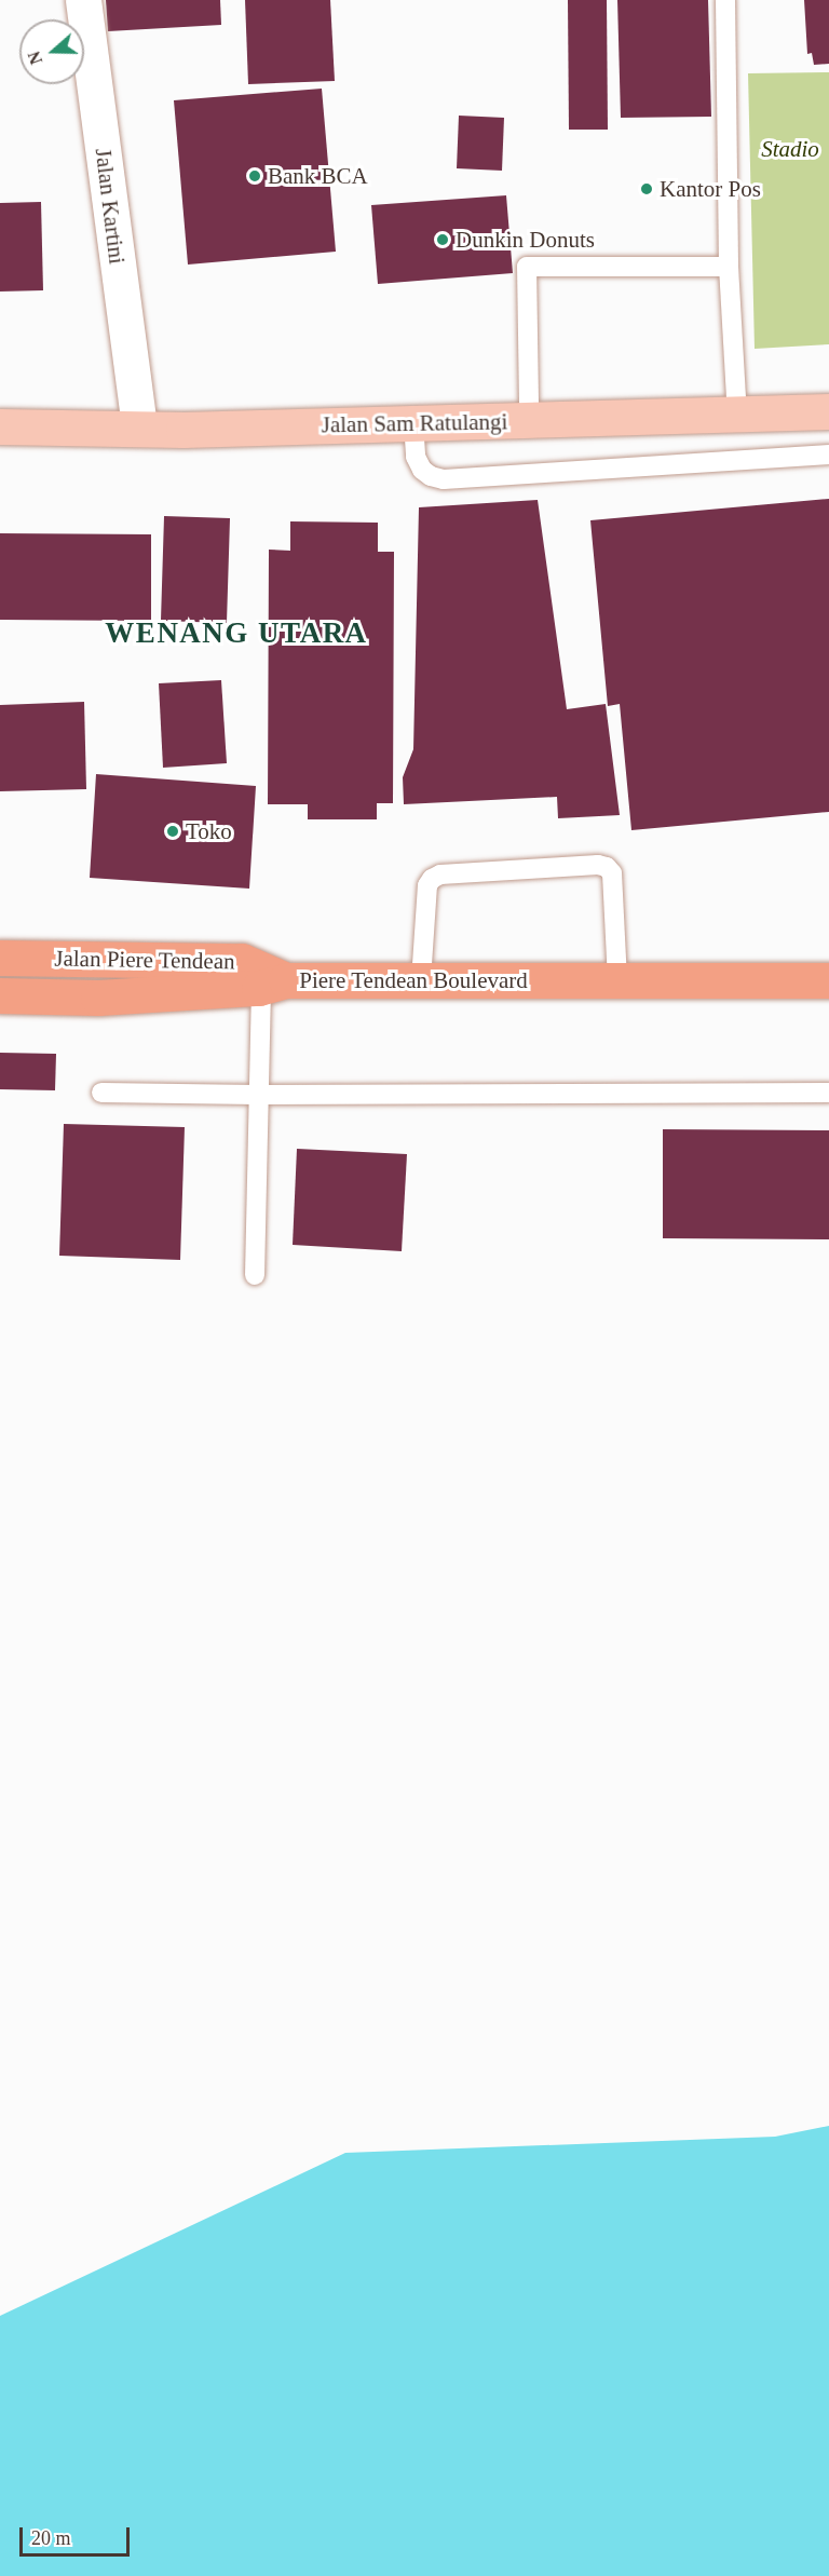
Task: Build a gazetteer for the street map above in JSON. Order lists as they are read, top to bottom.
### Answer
{
  "streets": {
    "highway": ["Jalan Piere Tendean", "Piere Tendean Boulevard"],
    "main road": ["Jalan Sam Ratulangi"],
    "street": ["Jalan Kartini"]
  },
  "crossings": [
    ["Jalan Kartini", "Jalan Sam Ratulangi"],
    ["Jalan Piere Tendean", "Piere Tendean Boulevard"]
  ],
  "districts": ["WENANG UTARA"],
  "parks": ["Stadio"],
  "places": [
    "Bank BCA",
    "Kantor Pos",
    "Dunkin Donuts",
    "Toko"
  ],
  "scale_bar": "20 m",
  "north": "left"
}
